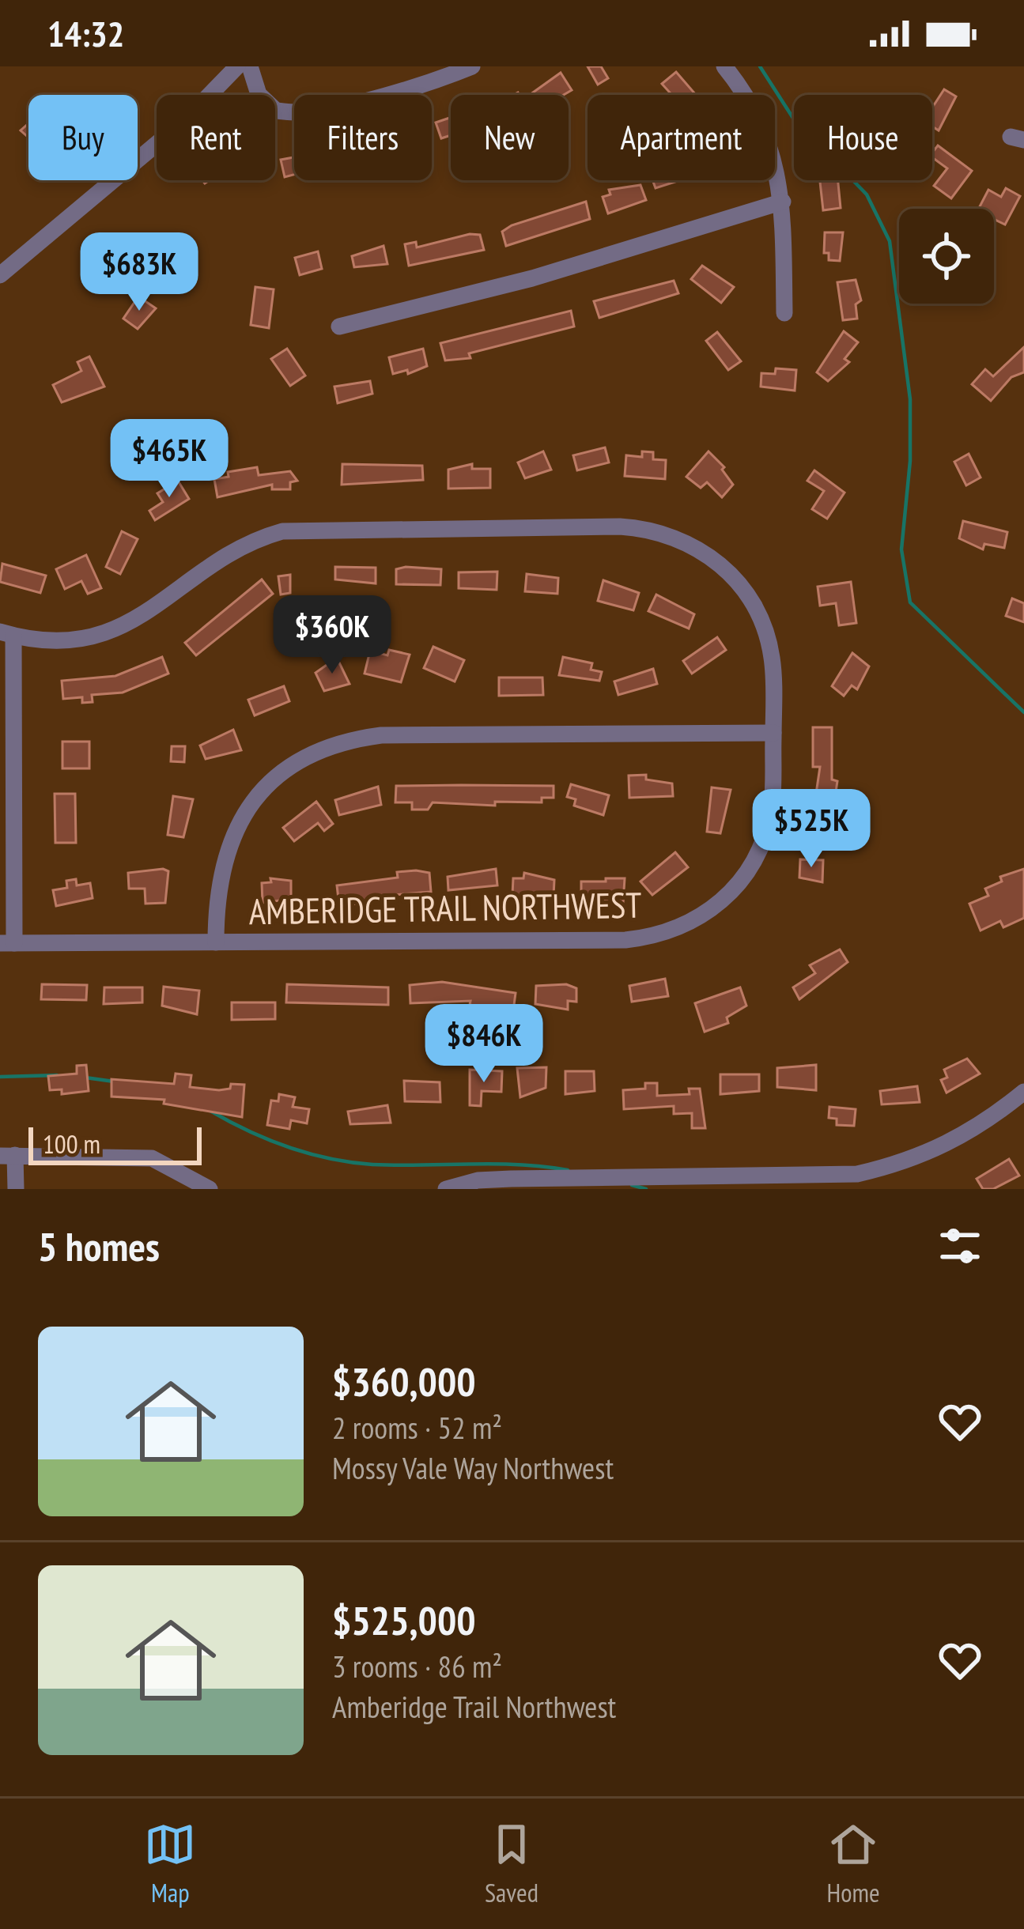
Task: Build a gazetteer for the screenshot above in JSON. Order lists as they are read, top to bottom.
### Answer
{
  "streets": {
    "street": ["AMBERIDGE TRAIL NORTHWEST"]
  },
  "scale_bar": "100 m",
  "page": {
    "status": "14:32",
    "chip": [
      "Buy",
      "Rent",
      "Filters",
      "New",
      "Apartment",
      "House"
    ],
    "price": [
      "$683K",
      "$465K",
      "$360K",
      "$525K",
      "$846K"
    ],
    "scale": "100 m",
    "heading": "5 homes",
    "list": [
      {
        "name": "$360,000",
        "note": "2 rooms · 52 m² · Mossy Vale Way Northwest"
      },
      {
        "name": "$525,000",
        "note": "3 rooms · 86 m² · Amberidge Trail Northwest"
      }
    ],
    "tabs": ["Map", "Saved", "Home"]
  }
}
